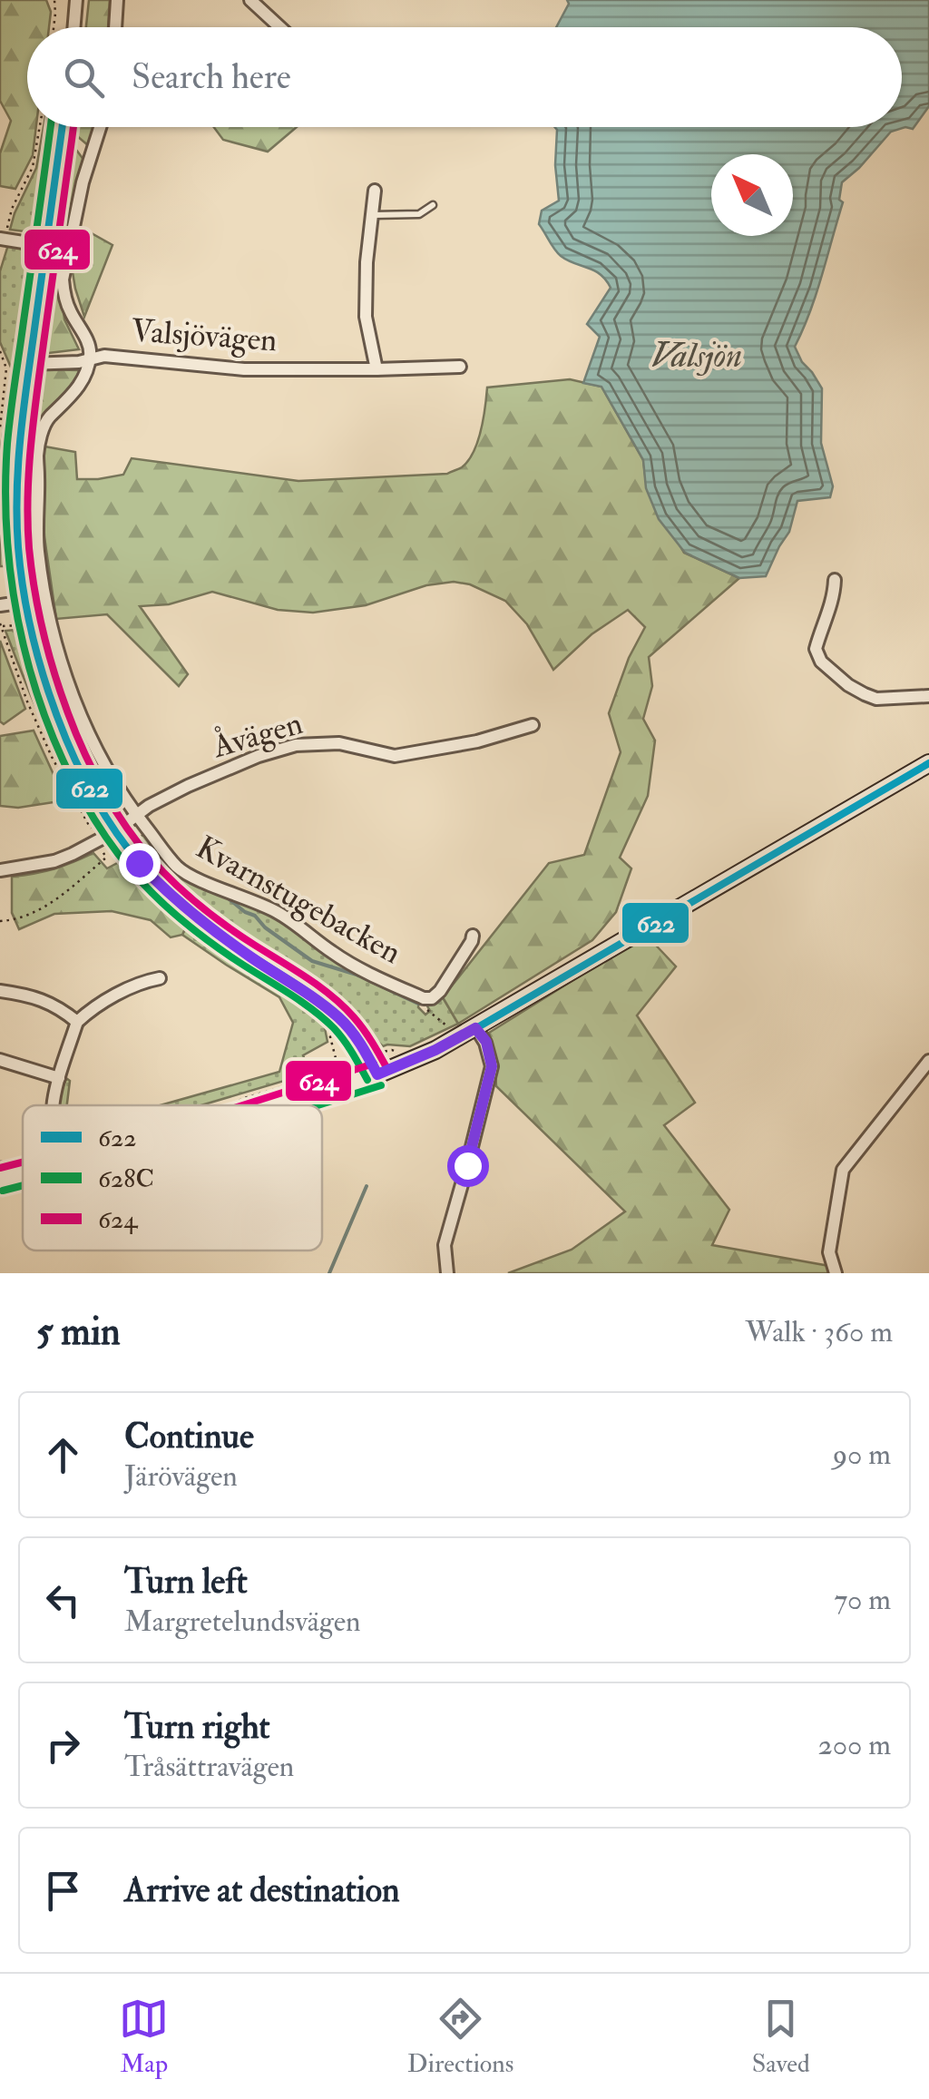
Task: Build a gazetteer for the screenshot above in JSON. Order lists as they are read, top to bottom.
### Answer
{
  "streets": {
    "street": ["Valsjövägen", "Åvägen", "Kvarnstugebacken"]
  },
  "crossings": [
    ["Valsjövägen", "Kvarnstugebacken"],
    ["Åvägen", "Kvarnstugebacken"]
  ],
  "water": ["Valsjön"],
  "lines": ["transit line 622", "transit line 628C", "transit line 624"],
  "legend": ["622", "628C", "624"],
  "north": "top left",
  "page": {
    "search": "Search here",
    "heading": ["5 min", "Walk · 360 m"],
    "list": [
      ["Continue", "Järövägen", "90 m"],
      ["Turn left", "Margretelundsvägen", "70 m"],
      ["Turn right", "Tråsättravägen", "200 m"],
      "Arrive at destination"
    ],
    "nav": ["Map", "Directions", "Saved"]
  }
}
